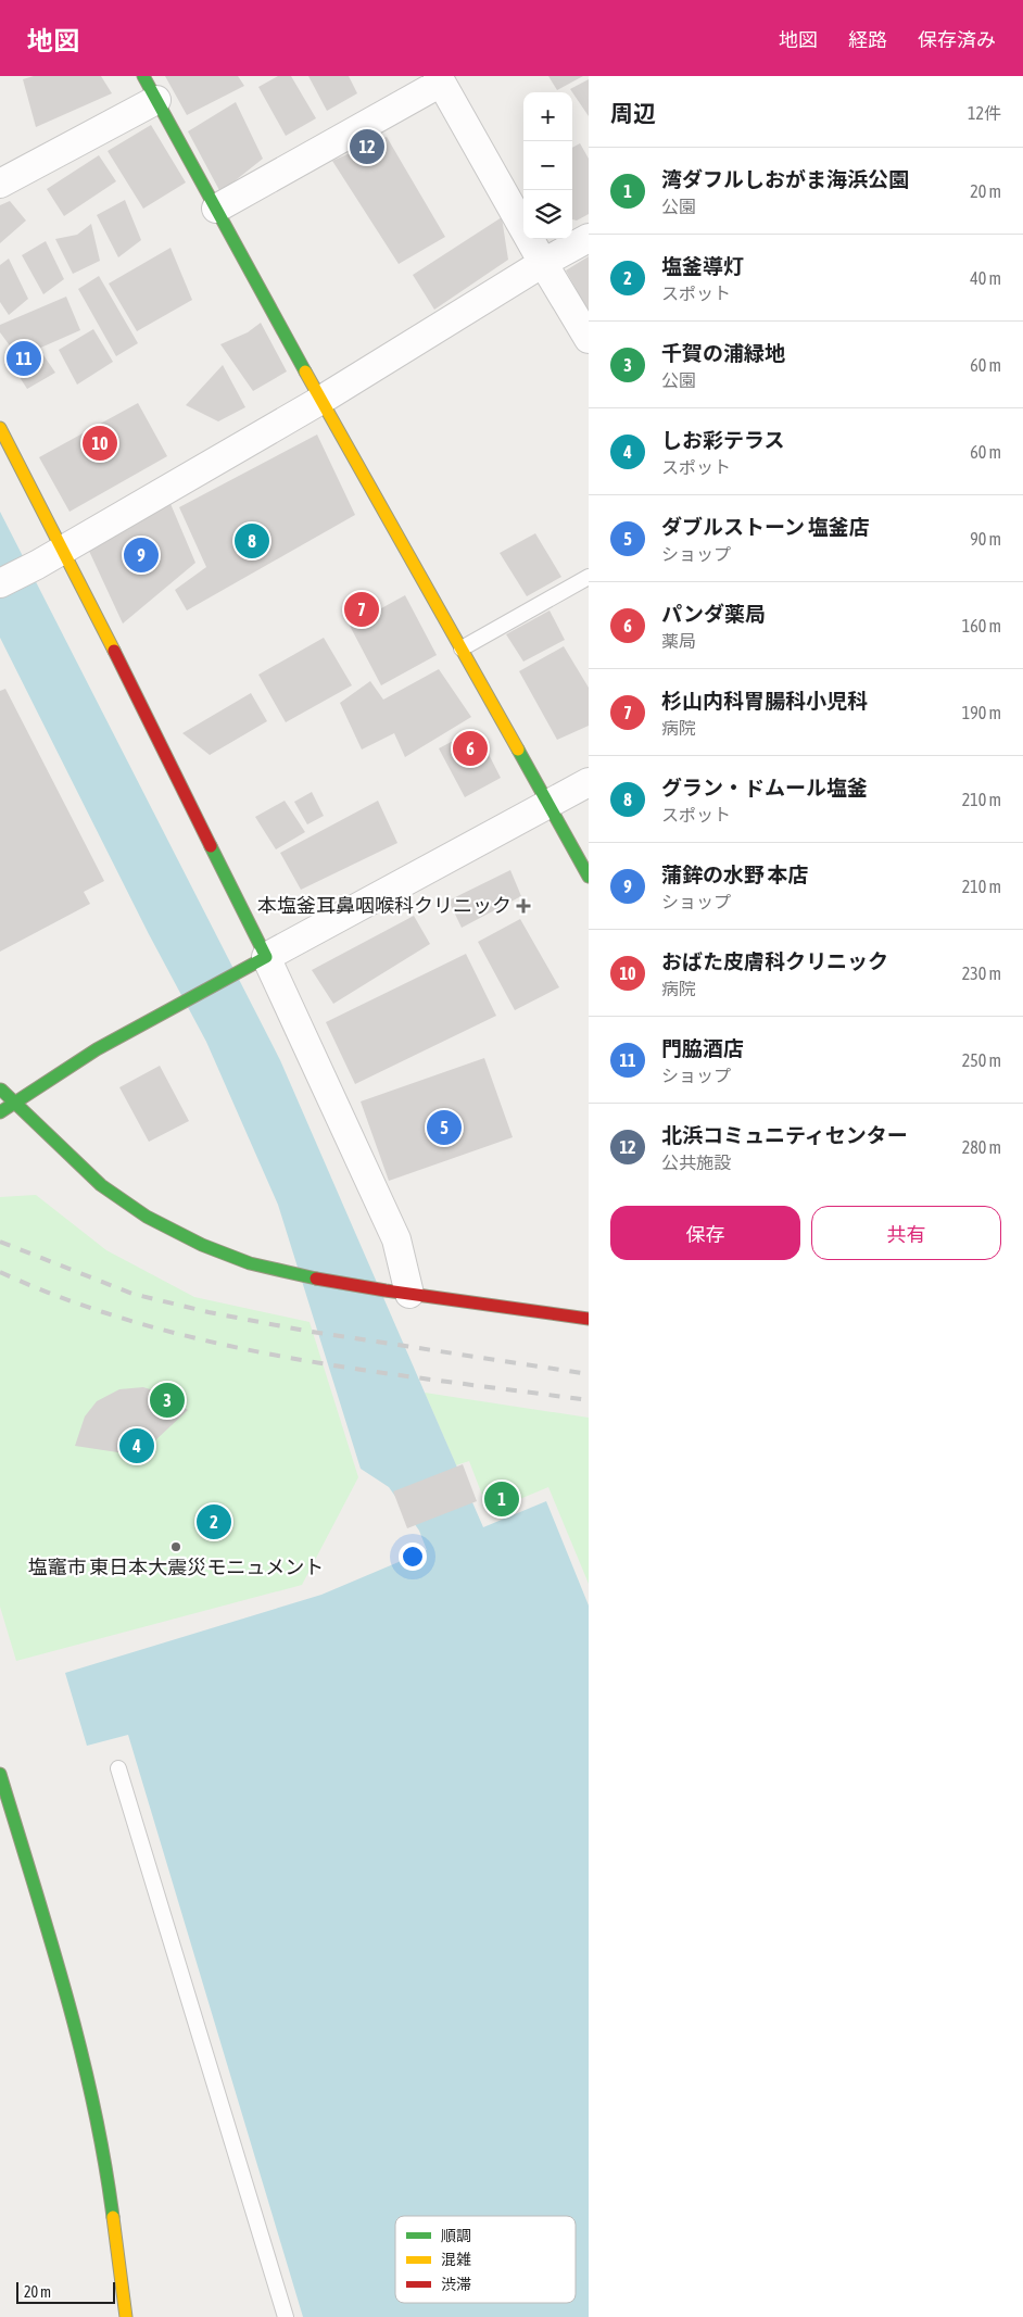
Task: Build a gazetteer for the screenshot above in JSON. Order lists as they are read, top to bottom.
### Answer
{
  "places": {
    "health": ["本塩釜耳鼻咽喉科クリニック"],
    "other": ["塩竈市 東日本大震災モニュメント"]
  },
  "legend": ["順調", "混雑", "渋滞"],
  "scale_bar": "20 m",
  "page": {
    "header": "地図",
    "nav": ["地図", "経路", "保存済み"],
    "heading": ["周辺", "12件"],
    "map_buttons": ["+", "−"],
    "pins": [
      "12",
      "11",
      "10",
      "8",
      "9",
      "7",
      "6",
      "5",
      "3",
      "4",
      "1",
      "2"
    ],
    "list": [
      {
        "mark": "1",
        "name": "湾ダフルしおがま海浜公園",
        "note": "公園",
        "value": "20 m"
      },
      {
        "mark": "2",
        "name": "塩釜導灯",
        "note": "スポット",
        "value": "40 m"
      },
      {
        "mark": "3",
        "name": "千賀の浦緑地",
        "note": "公園",
        "value": "60 m"
      },
      {
        "mark": "4",
        "name": "しお彩テラス",
        "note": "スポット",
        "value": "60 m"
      },
      {
        "mark": "5",
        "name": "ダブルストーン 塩釜店",
        "note": "ショップ",
        "value": "90 m"
      },
      {
        "mark": "6",
        "name": "パンダ薬局",
        "note": "薬局",
        "value": "160 m"
      },
      {
        "mark": "7",
        "name": "杉山内科胃腸科小児科",
        "note": "病院",
        "value": "190 m"
      },
      {
        "mark": "8",
        "name": "グラン・ドムール塩釜",
        "note": "スポット",
        "value": "210 m"
      },
      {
        "mark": "9",
        "name": "蒲鉾の水野 本店",
        "note": "ショップ",
        "value": "210 m"
      },
      {
        "mark": "10",
        "name": "おばた皮膚科クリニック",
        "note": "病院",
        "value": "230 m"
      },
      {
        "mark": "11",
        "name": "門脇酒店",
        "note": "ショップ",
        "value": "250 m"
      },
      {
        "mark": "12",
        "name": "北浜コミュニティセンター",
        "note": "公共施設",
        "value": "280 m"
      }
    ],
    "buttons": ["保存", "共有"],
    "scale": "20 m"
  }
}
